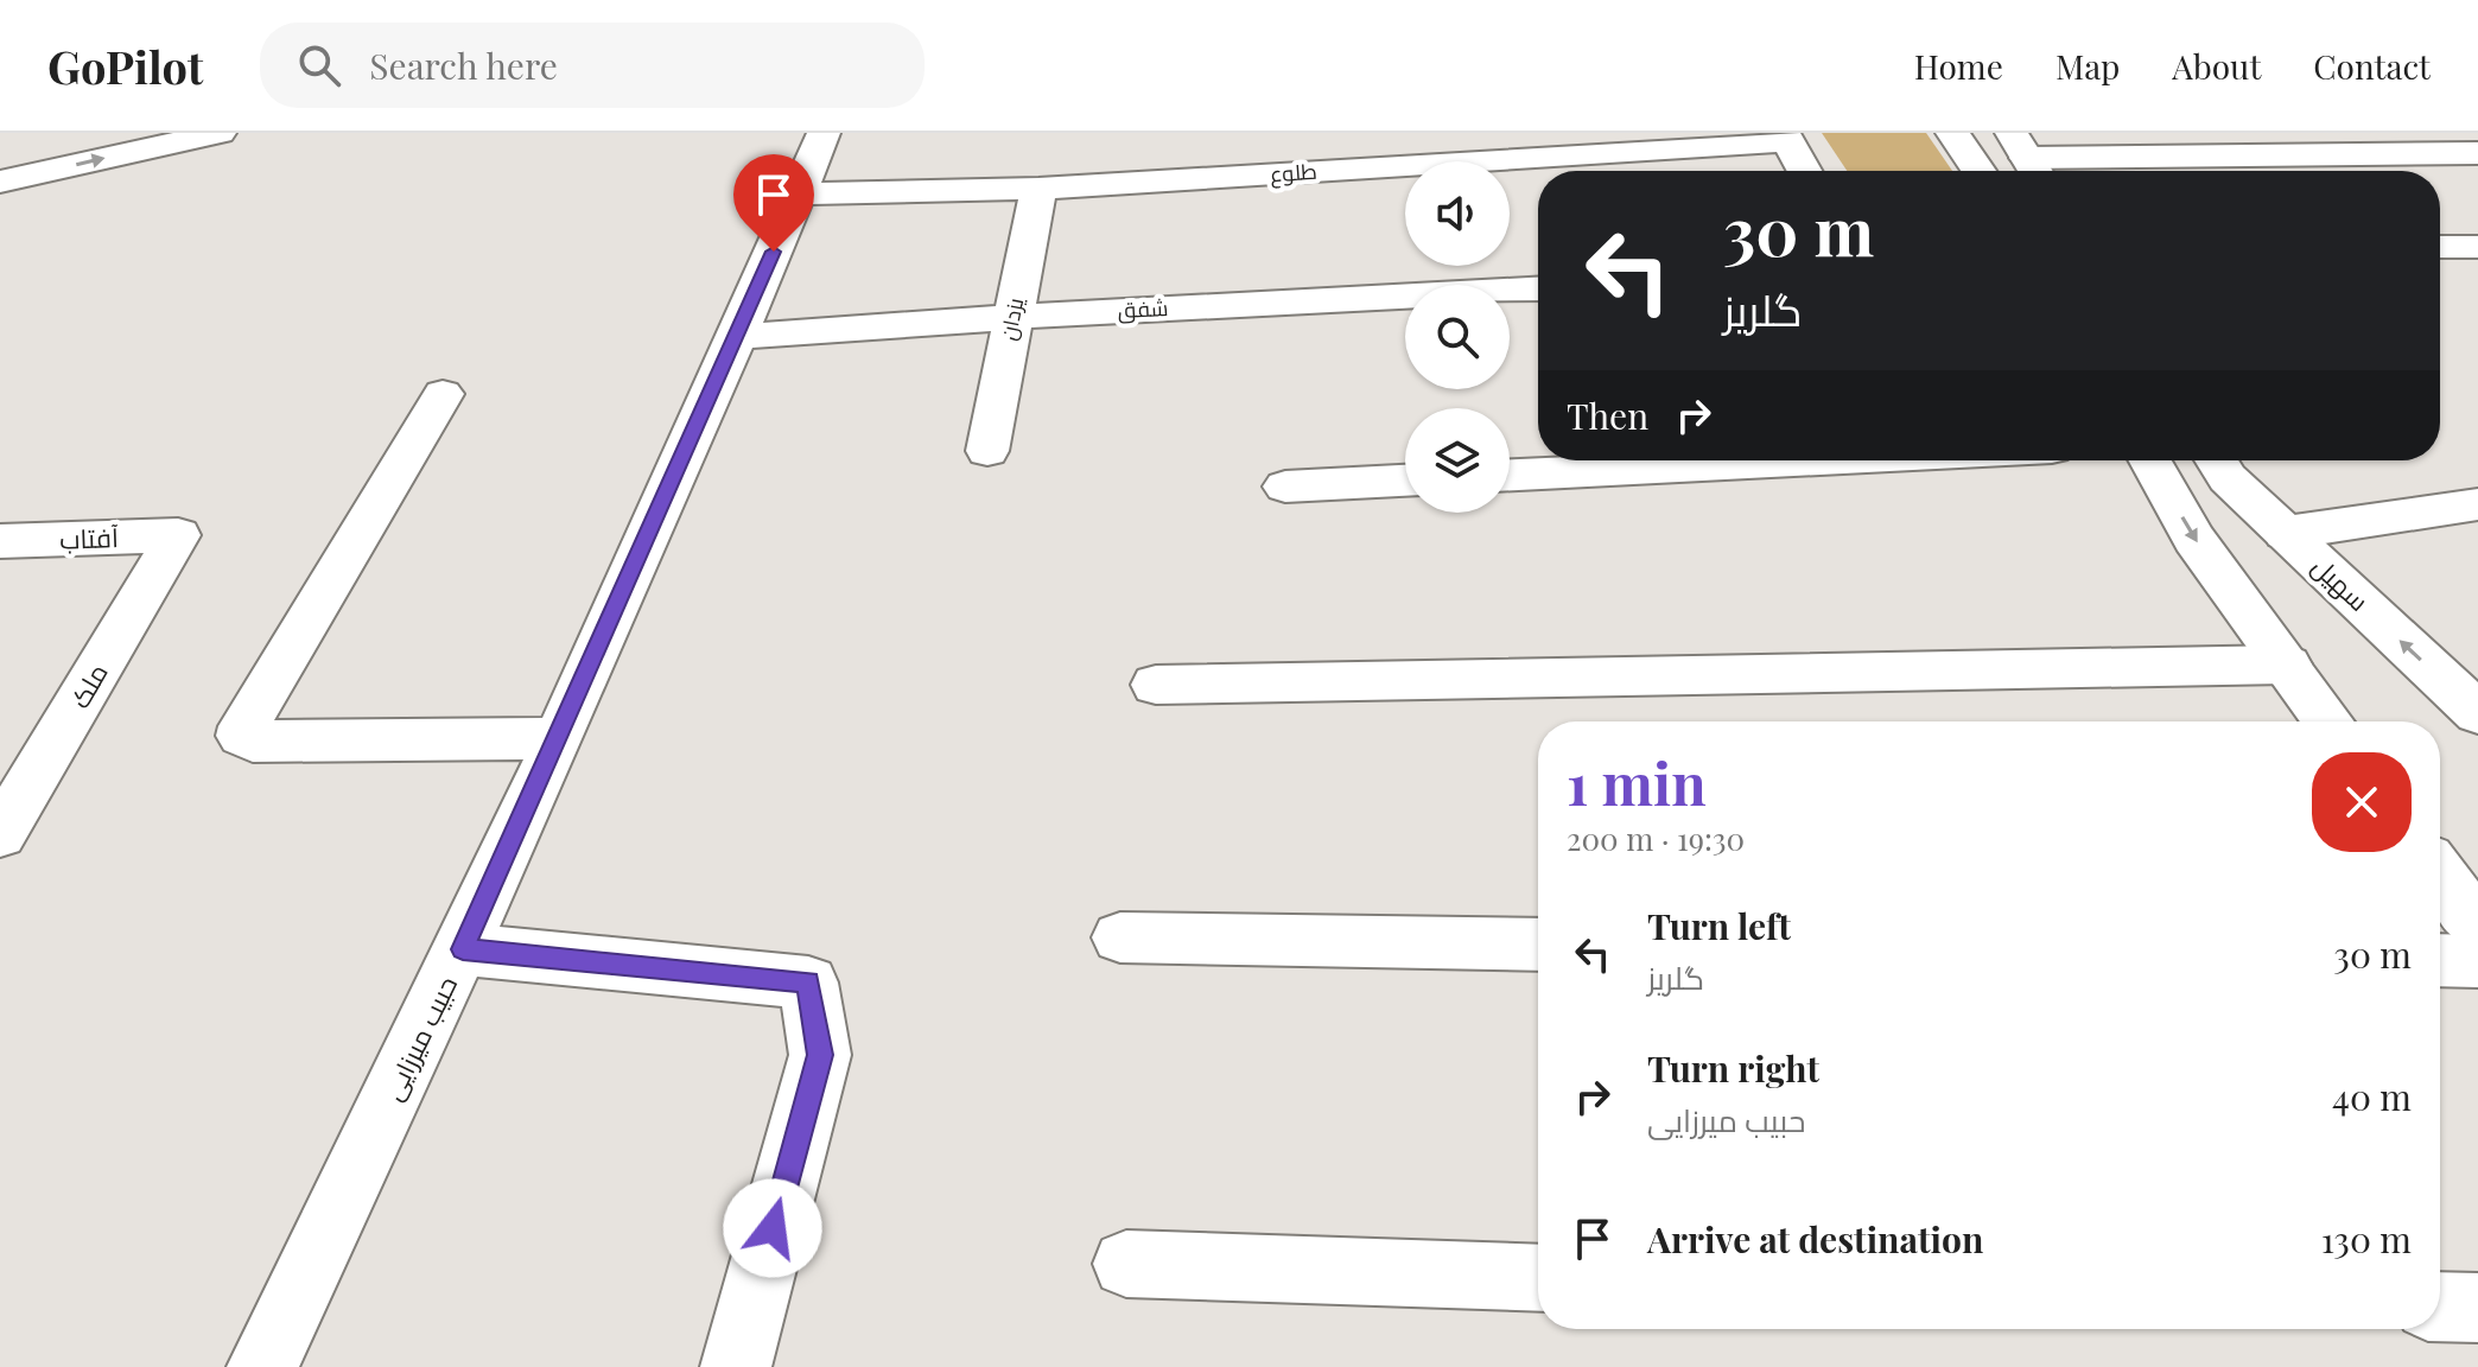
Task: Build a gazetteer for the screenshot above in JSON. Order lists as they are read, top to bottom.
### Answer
{
  "streets": {
    "street": [
      "طلوع",
      "شفق",
      "یزدان",
      "آفتاب",
      "سهیل",
      "ملک",
      "حبیب میرزایی"
    ]
  },
  "crossings": [
    ["طلوع", "یزدان"],
    ["طلوع", "حبیب میرزایی"],
    ["شفق", "یزدان"],
    ["شفق", "حبیب میرزایی"],
    ["آفتاب", "ملک"]
  ],
  "page": {
    "header": "GoPilot",
    "search": "Search here",
    "nav": [
      "Home",
      "Map",
      "About",
      "Contact"
    ],
    "turn": ["30 m", "گلریز"],
    "then": "Then",
    "heading": ["1 min", "200 m · 19:30"],
    "list": [
      {
        "name": "Turn left",
        "note": "گلریز",
        "value": "30 m"
      },
      {
        "name": "Turn right",
        "note": "حبیب میرزایی",
        "value": "40 m"
      },
      {
        "name": "Arrive at destination",
        "value": "130 m"
      }
    ]
  }
}
